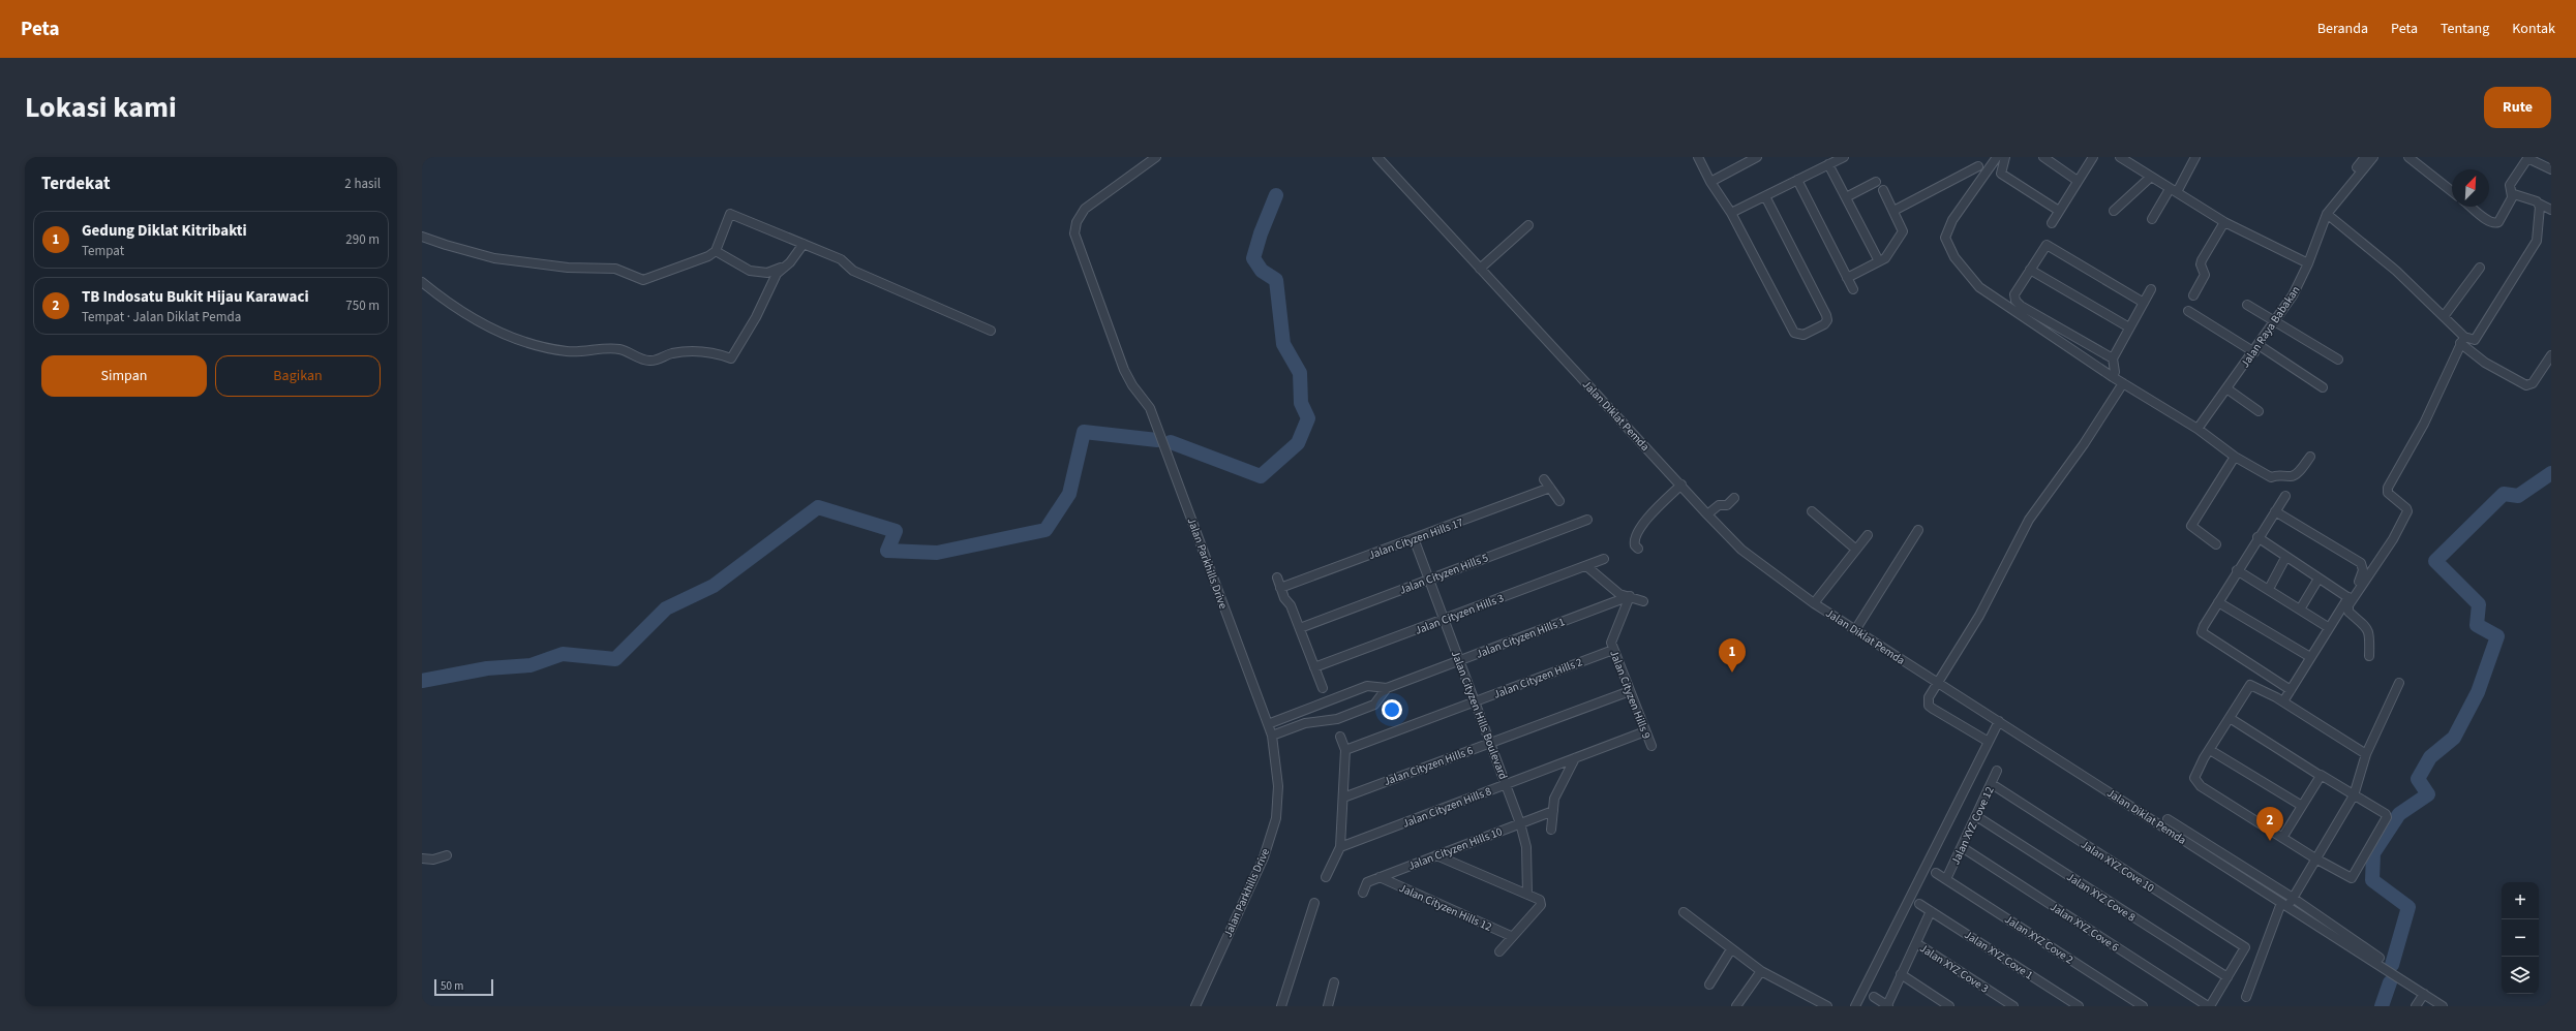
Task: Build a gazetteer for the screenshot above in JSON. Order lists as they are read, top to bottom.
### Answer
{
  "streets": {
    "street": [
      "Jalan Raya Babakan",
      "Jalan Diklat Pemda",
      "Jalan Cityzen Hills 17",
      "Jalan Parkhills Drive",
      "Jalan Cityzen Hills 5",
      "Jalan Cityzen Hills 3",
      "Jalan Cityzen Hills 1",
      "Jalan Cityzen Hills 2",
      "Jalan Cityzen Hills 9",
      "Jalan Cityzen Hills Boulevard",
      "Jalan Cityzen Hills 6",
      "Jalan Cityzen Hills 8",
      "Jalan XYZ Cove 12",
      "Jalan Cityzen Hills 10",
      "Jalan XYZ Cove 10",
      "Jalan XYZ Cove 8",
      "Jalan Cityzen Hills 12",
      "Jalan XYZ Cove 6",
      "Jalan XYZ Cove 2",
      "Jalan XYZ Cove 1",
      "Jalan XYZ Cove 3"
    ]
  },
  "crossings": [
    ["Jalan Cityzen Hills 17", "Jalan Cityzen Hills Boulevard"],
    ["Jalan Cityzen Hills 5", "Jalan Cityzen Hills Boulevard"],
    ["Jalan Cityzen Hills 3", "Jalan Cityzen Hills Boulevard"],
    ["Jalan Cityzen Hills 1", "Jalan Cityzen Hills 9"],
    ["Jalan Cityzen Hills 1", "Jalan Cityzen Hills Boulevard"],
    ["Jalan Cityzen Hills 2", "Jalan Cityzen Hills 9"],
    ["Jalan Cityzen Hills 2", "Jalan Cityzen Hills Boulevard"],
    ["Jalan Cityzen Hills 9", "Jalan Cityzen Hills 6"],
    ["Jalan Cityzen Hills 9", "Jalan Cityzen Hills 8"],
    ["Jalan Cityzen Hills Boulevard", "Jalan Cityzen Hills 6"],
    ["Jalan Cityzen Hills Boulevard", "Jalan Cityzen Hills 8"],
    ["Jalan Cityzen Hills Boulevard", "Jalan Cityzen Hills 10"],
    ["Jalan XYZ Cove 12", "Jalan XYZ Cove 10"],
    ["Jalan XYZ Cove 12", "Jalan XYZ Cove 8"],
    ["Jalan XYZ Cove 12", "Jalan XYZ Cove 6"],
    ["Jalan XYZ Cove 12", "Jalan XYZ Cove 2"],
    ["Jalan Cityzen Hills 10", "Jalan Cityzen Hills 12"],
    ["Jalan XYZ Cove 10", "Jalan XYZ Cove 8"]
  ],
  "scale_bar": "50 m",
  "north": "top right",
  "page": {
    "header": "Peta",
    "nav": [
      "Beranda",
      "Peta",
      "Tentang",
      "Kontak"
    ],
    "title": "Lokasi kami",
    "buttons": [
      "Rute",
      ["Simpan", "Bagikan"]
    ],
    "heading": ["Terdekat", "2 hasil"],
    "list": [
      {
        "mark": "1",
        "name": "Gedung Diklat Kitribakti",
        "note": "Tempat",
        "value": "290 m"
      },
      {
        "mark": "2",
        "name": "TB Indosatu Bukit Hijau Karawaci",
        "note": "Tempat · Jalan Diklat Pemda",
        "value": "750 m"
      }
    ],
    "pins": ["1", "2"],
    "map_buttons": ["+", "−"],
    "scale": "50 m"
  }
}
